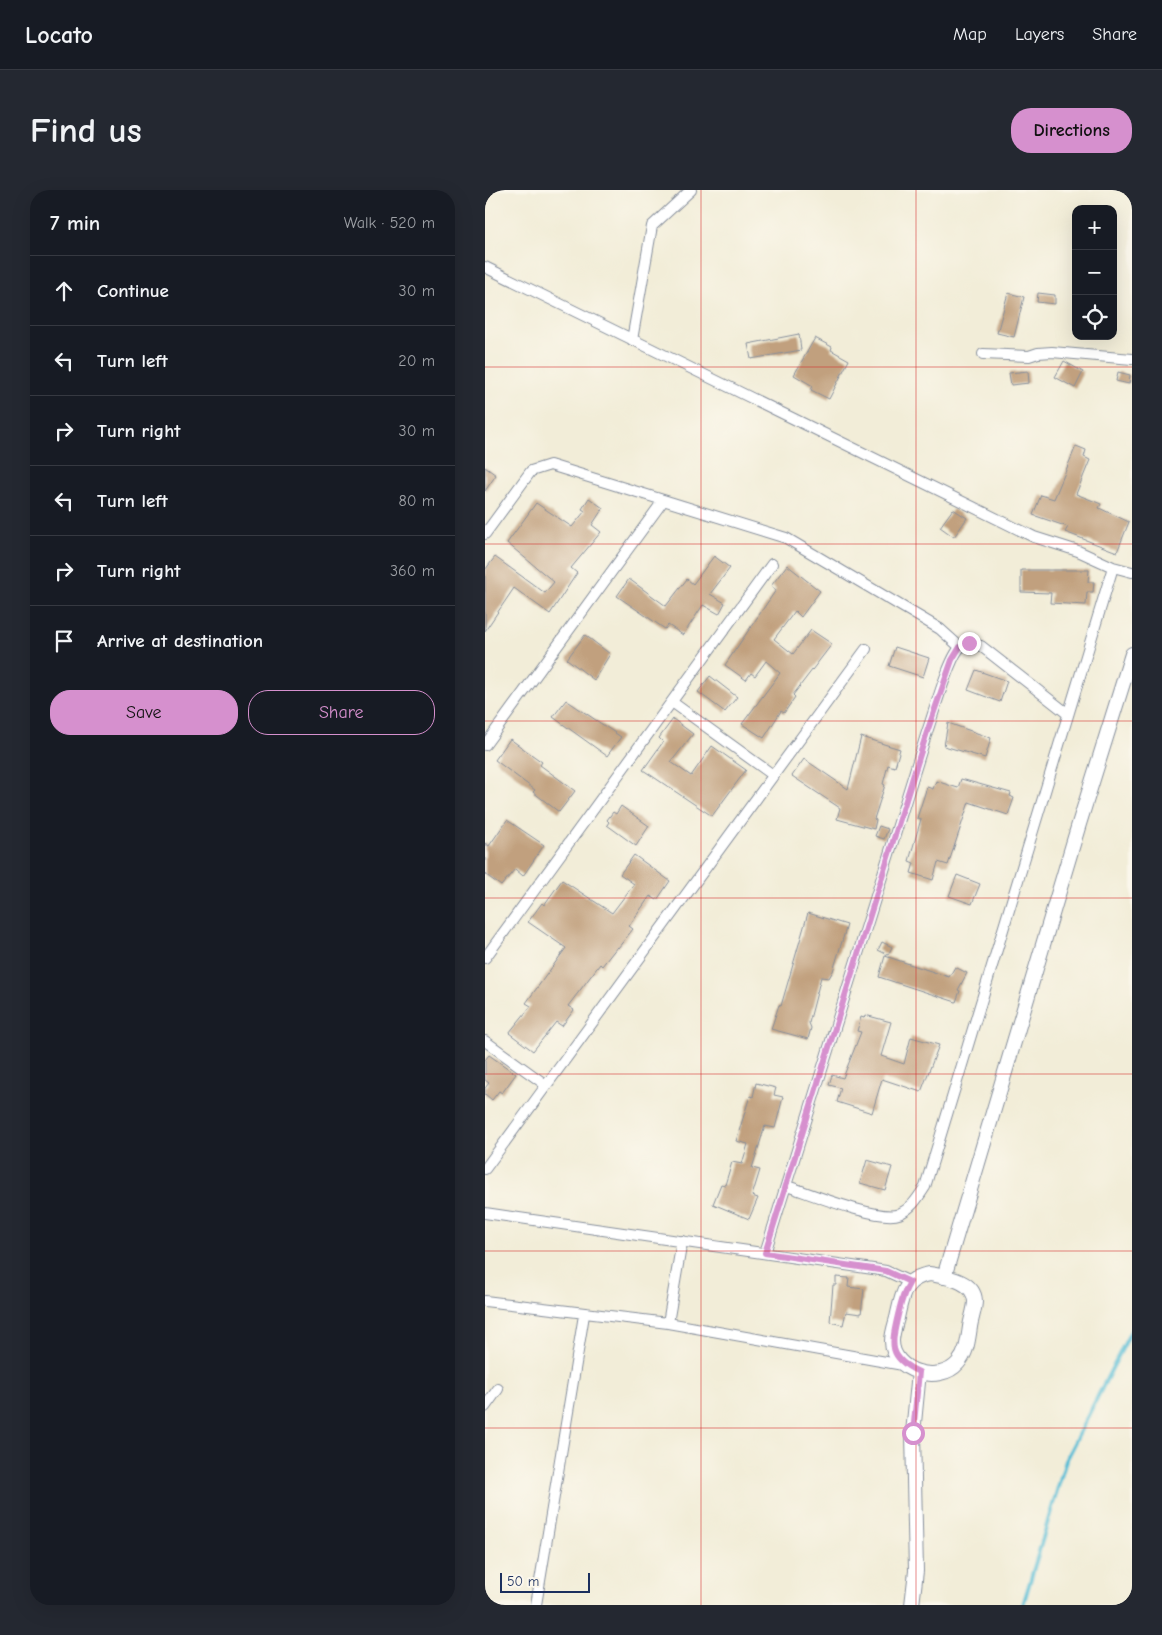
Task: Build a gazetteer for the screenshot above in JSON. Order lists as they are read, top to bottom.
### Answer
{
  "scale_bar": "50 m",
  "page": {
    "header": "Locato",
    "nav": ["Map", "Layers", "Share"],
    "buttons": [
      "Directions",
      ["Save", "Share"]
    ],
    "title": "Find us",
    "heading": ["7 min", "Walk · 520 m"],
    "map_buttons": ["+", "−"],
    "list": [
      ["Continue", "30 m"],
      ["Turn left", "20 m"],
      ["Turn right", "30 m"],
      ["Turn left", "80 m"],
      ["Turn right", "360 m"],
      "Arrive at destination"
    ],
    "scale": "50 m"
  }
}
